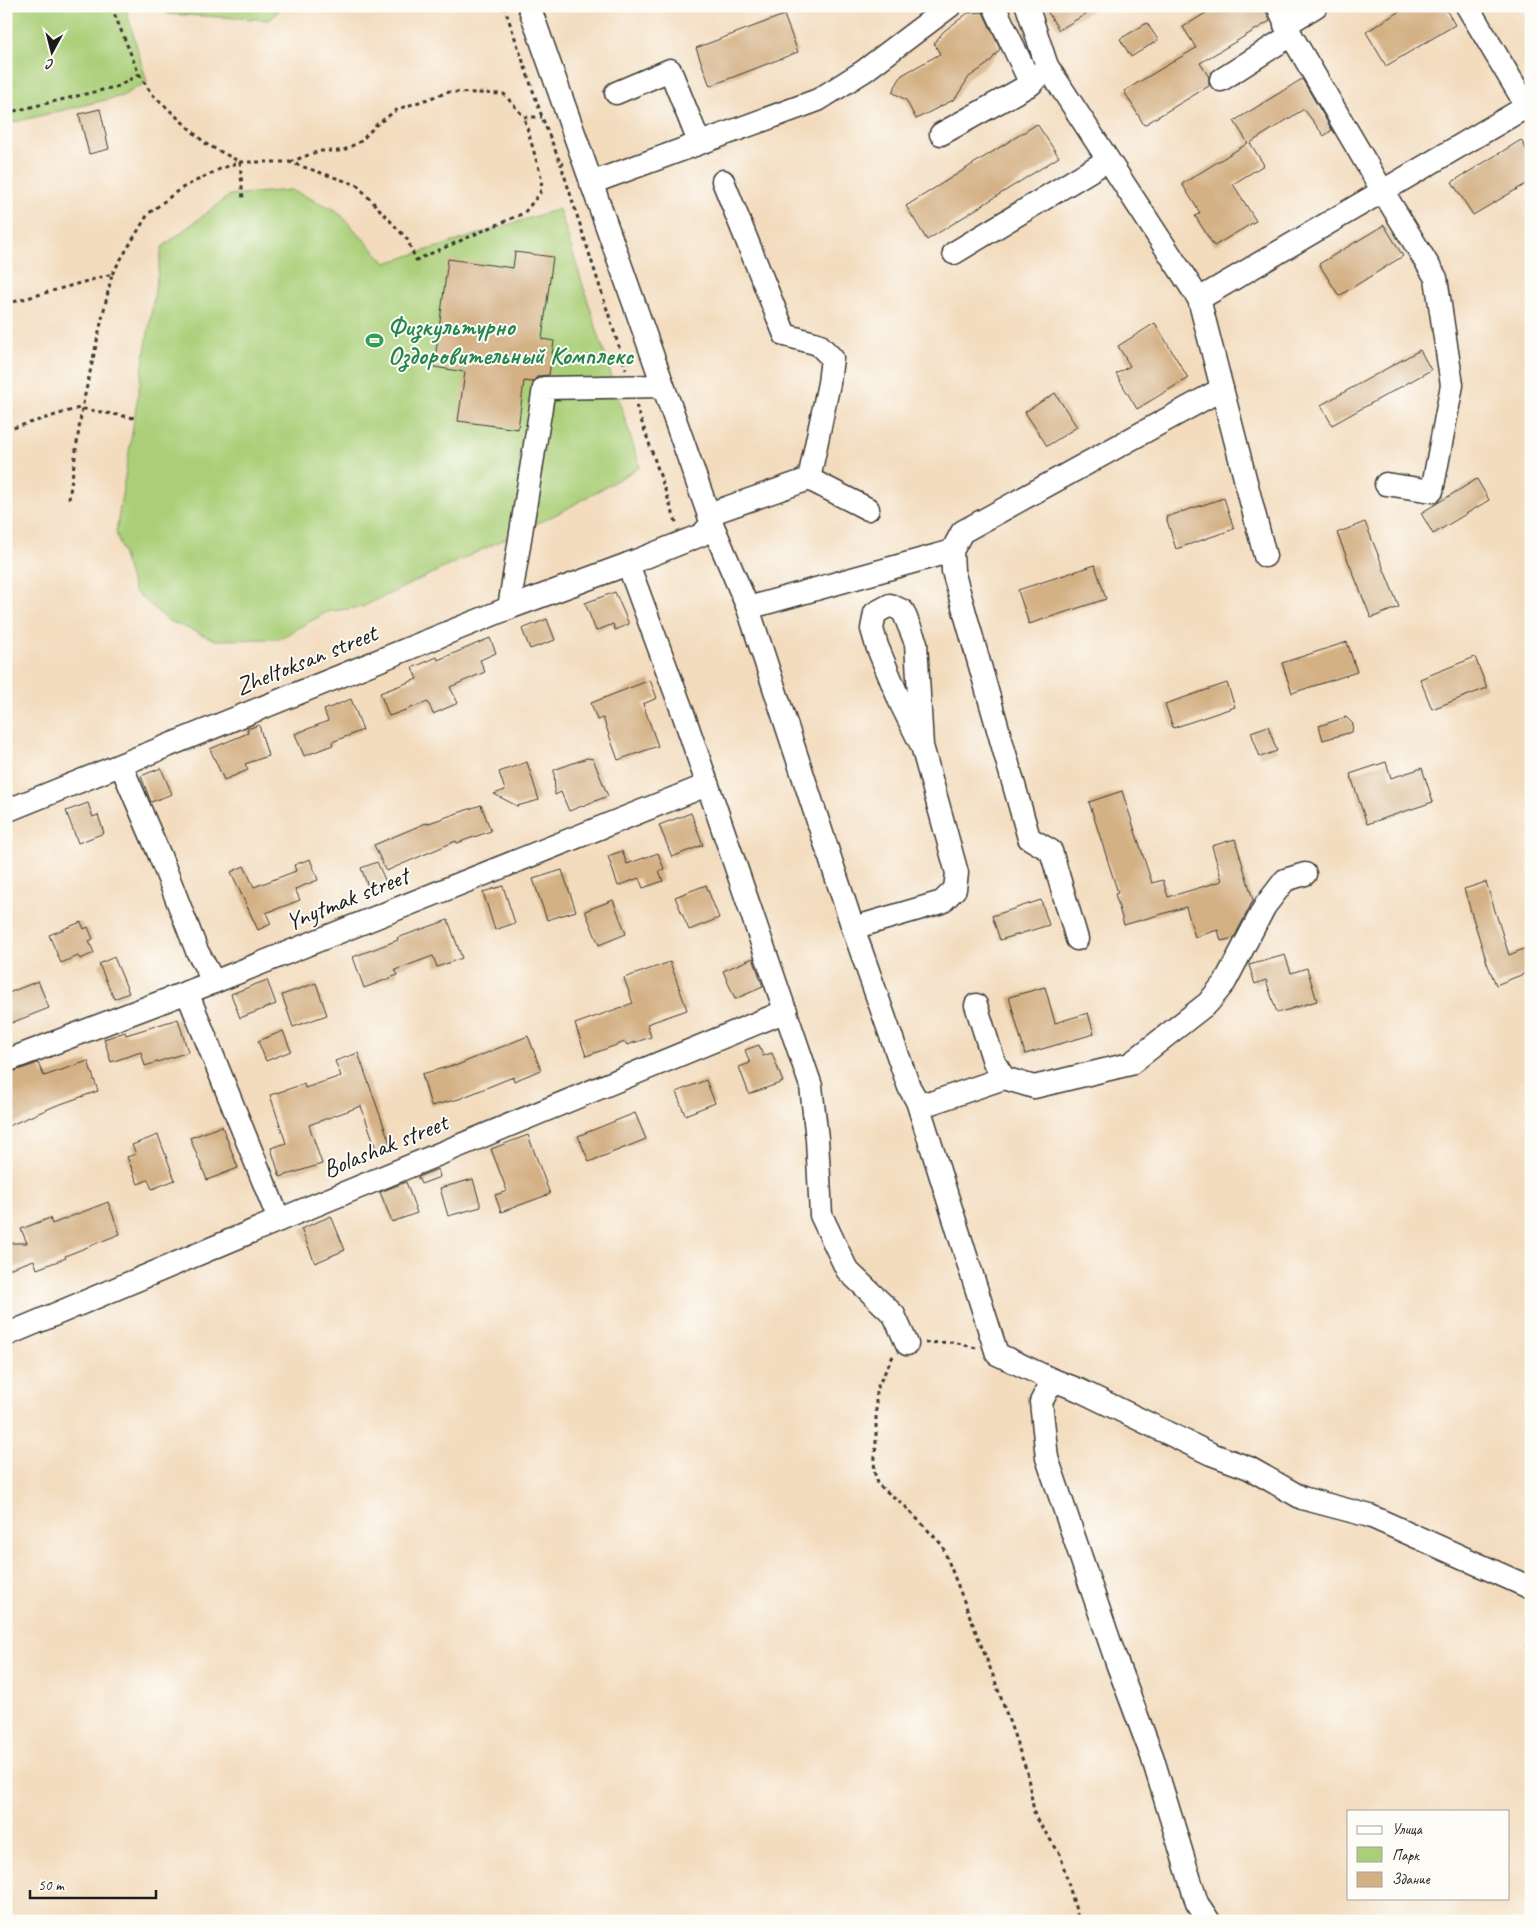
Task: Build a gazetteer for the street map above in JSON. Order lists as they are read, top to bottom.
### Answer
{
  "streets": {
    "street": ["Zheltoksan street", "Ynytmak street", "Bolashak street"]
  },
  "places": {
    "sports": ["Физкультурно Оздоровительный Комплекс"]
  },
  "legend": ["Улица", "Парк", "Здание"],
  "scale_bar": "50 m",
  "north": "bottom"
}
